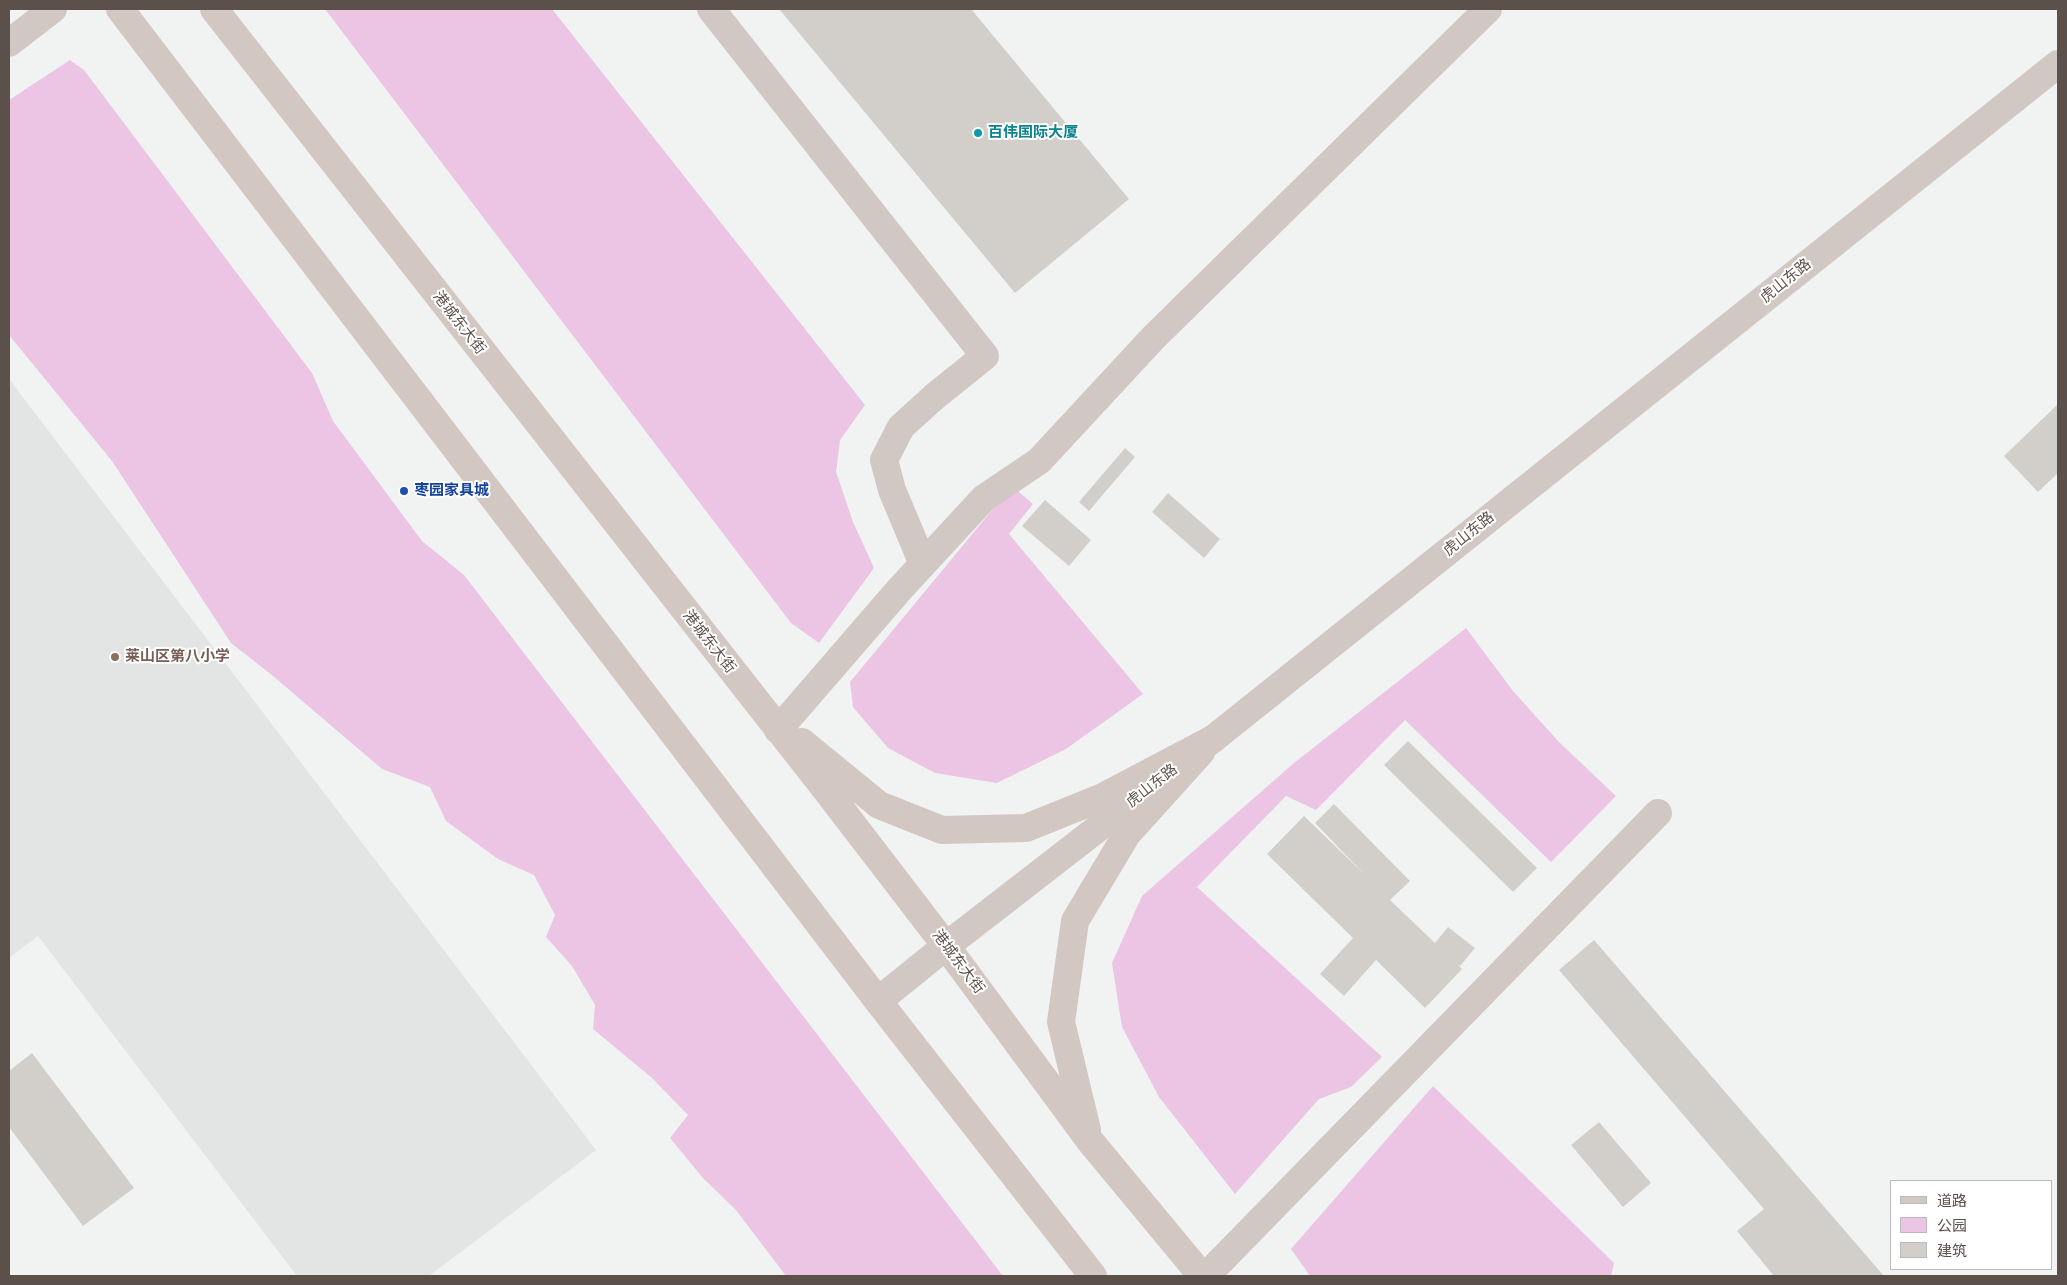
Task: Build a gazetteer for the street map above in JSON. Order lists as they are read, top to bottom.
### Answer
{
  "streets": {
    "main road": ["港城东大街"],
    "street": ["虎山东路"]
  },
  "crossings": [
    ["虎山东路", "港城东大街"]
  ],
  "places": ["百伟国际大厦", "枣园家具城", "莱山区第八小学"],
  "legend": ["道路", "公园", "建筑"]
}
